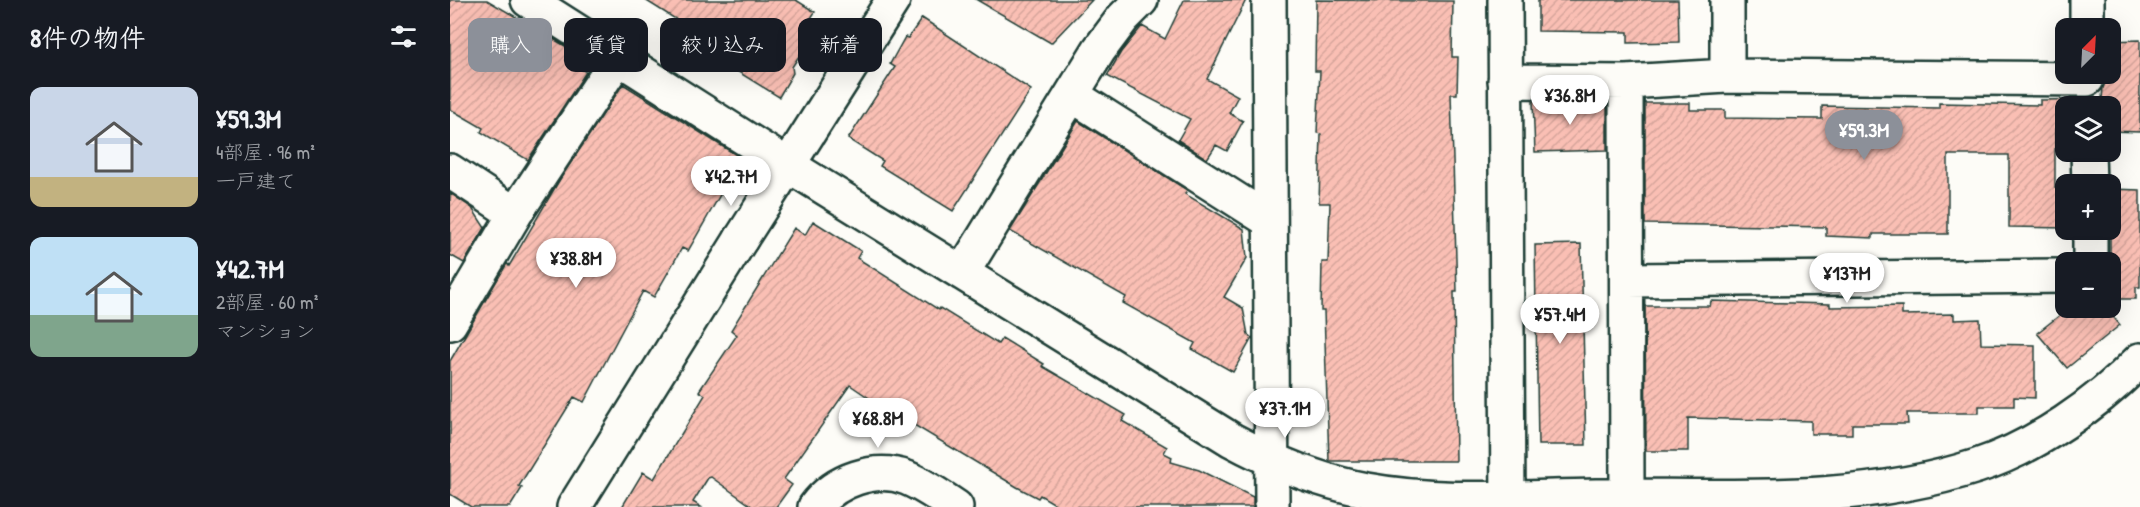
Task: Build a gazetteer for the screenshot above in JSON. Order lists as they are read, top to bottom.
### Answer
{
  "north": "top right",
  "page": {
    "heading": "8件の物件",
    "map_buttons": ["+", "−"],
    "chip": [
      "購入",
      "賃貸",
      "絞り込み",
      "新着"
    ],
    "list": [
      {
        "name": "¥59.3M",
        "note": "4部屋 · 96 m² · 一戸建て"
      },
      {
        "name": "¥42.7M",
        "note": "2部屋 · 60 m² · マンション"
      }
    ],
    "price": [
      "¥36.8M",
      "¥59.3M",
      "¥42.7M",
      "¥38.8M",
      "¥137M",
      "¥57.4M",
      "¥37.1M",
      "¥68.8M"
    ]
  }
}
